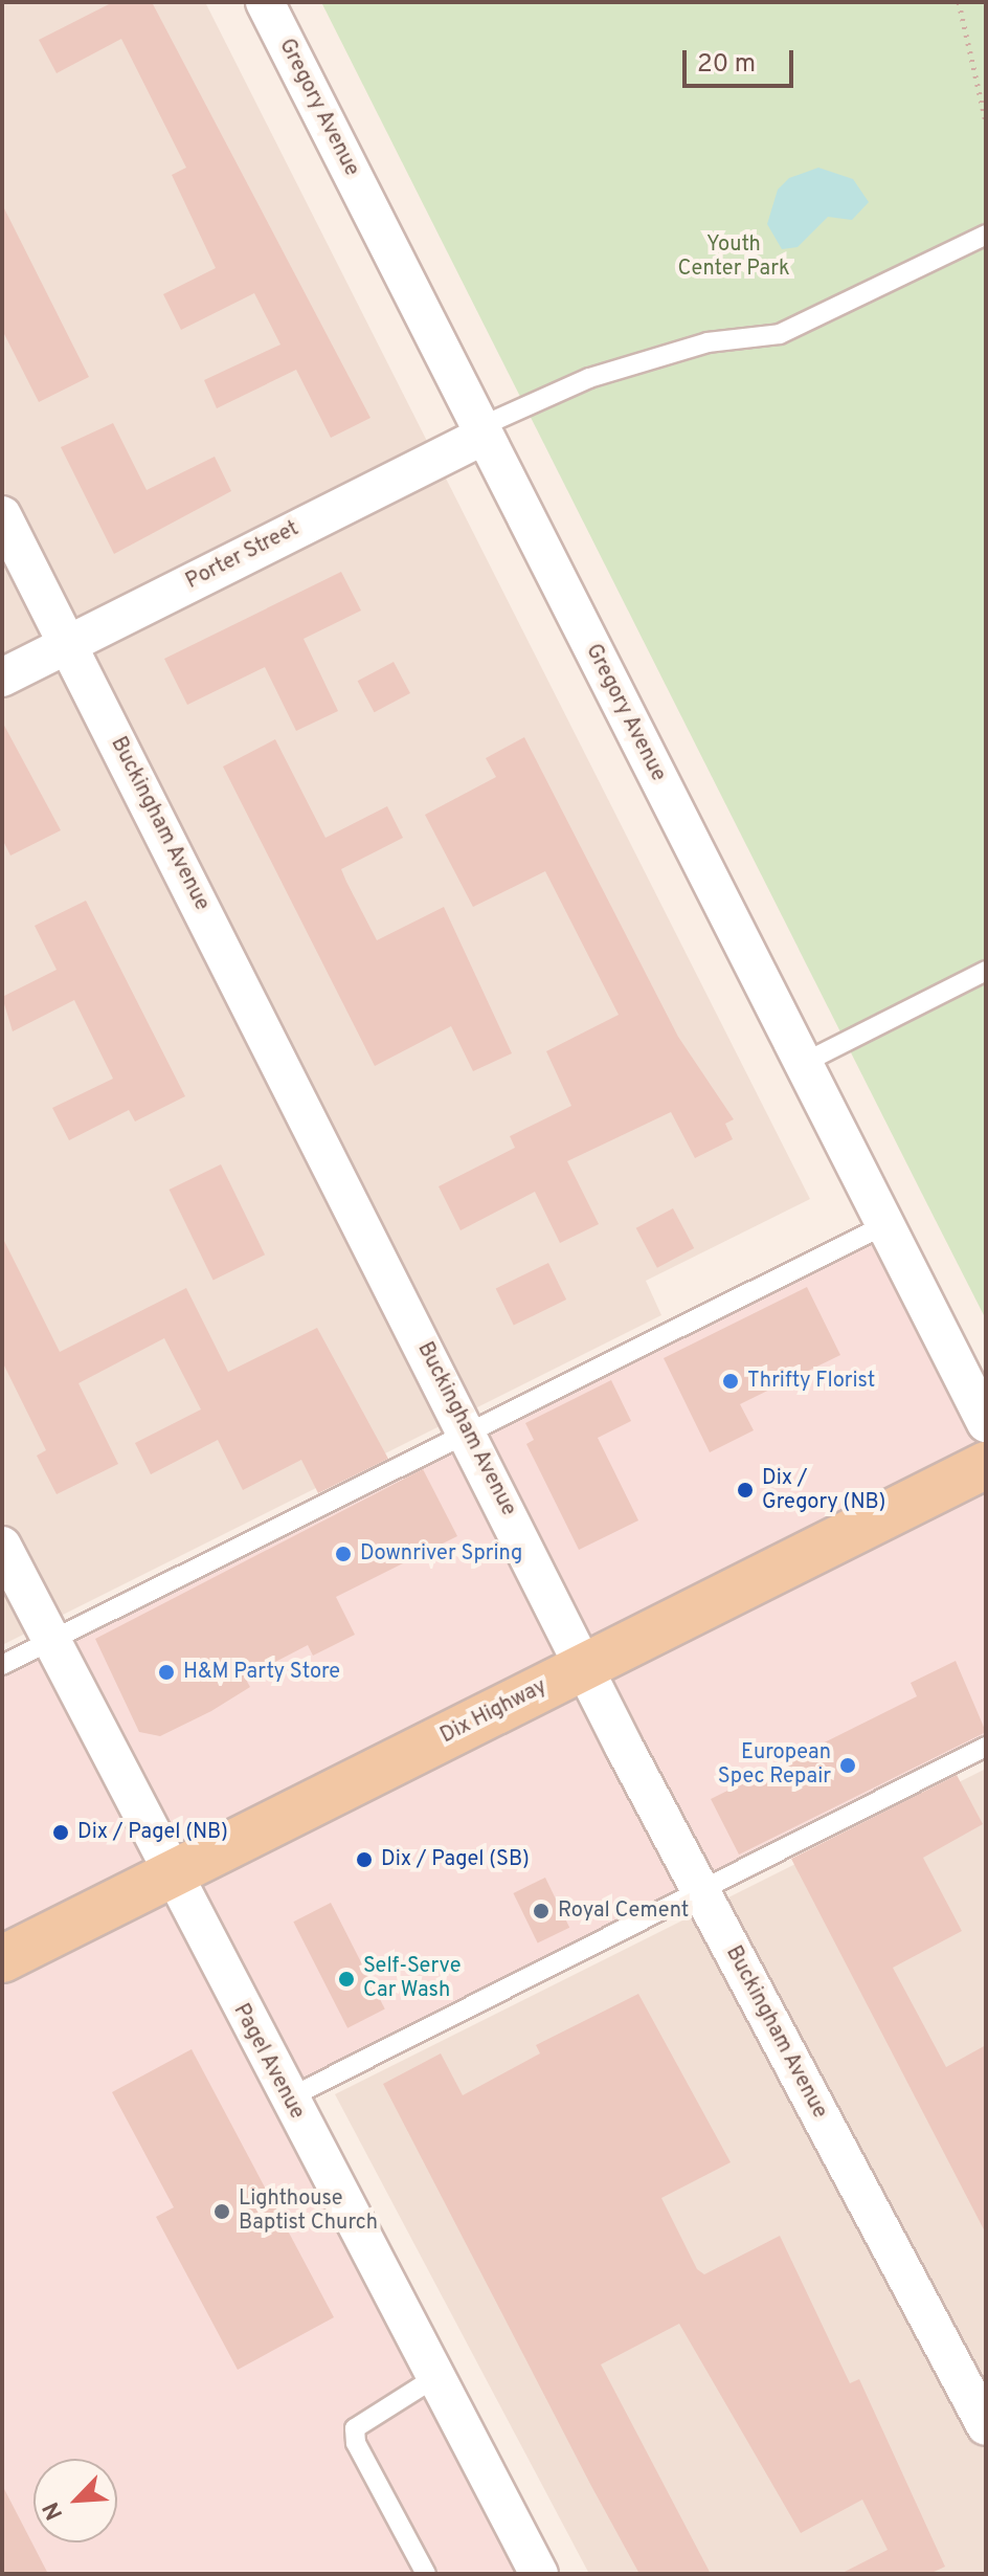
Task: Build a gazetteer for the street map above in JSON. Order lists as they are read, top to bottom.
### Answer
{
  "streets": {
    "main road": ["Dix Highway"],
    "street": [
      "Gregory Avenue",
      "Porter Street",
      "Buckingham Avenue",
      "Pagel Avenue"
    ]
  },
  "crossings": [
    ["Gregory Avenue", "Porter Street"],
    ["Porter Street", "Buckingham Avenue"],
    ["Buckingham Avenue", "Dix Highway"],
    ["Dix Highway", "Pagel Avenue"]
  ],
  "parks": ["Youth Center Park"],
  "places": [
    "Thrifty Florist",
    "Dix / Gregory (NB)",
    "Downriver Spring",
    "H&M Party Store",
    "European Spec Repair",
    "Dix / Pagel (NB)",
    "Dix / Pagel (SB)",
    "Royal Cement",
    "Self-Serve Car Wash",
    "Lighthouse Baptist Church"
  ],
  "scale_bar": "20 m",
  "north": "bottom left"
}
